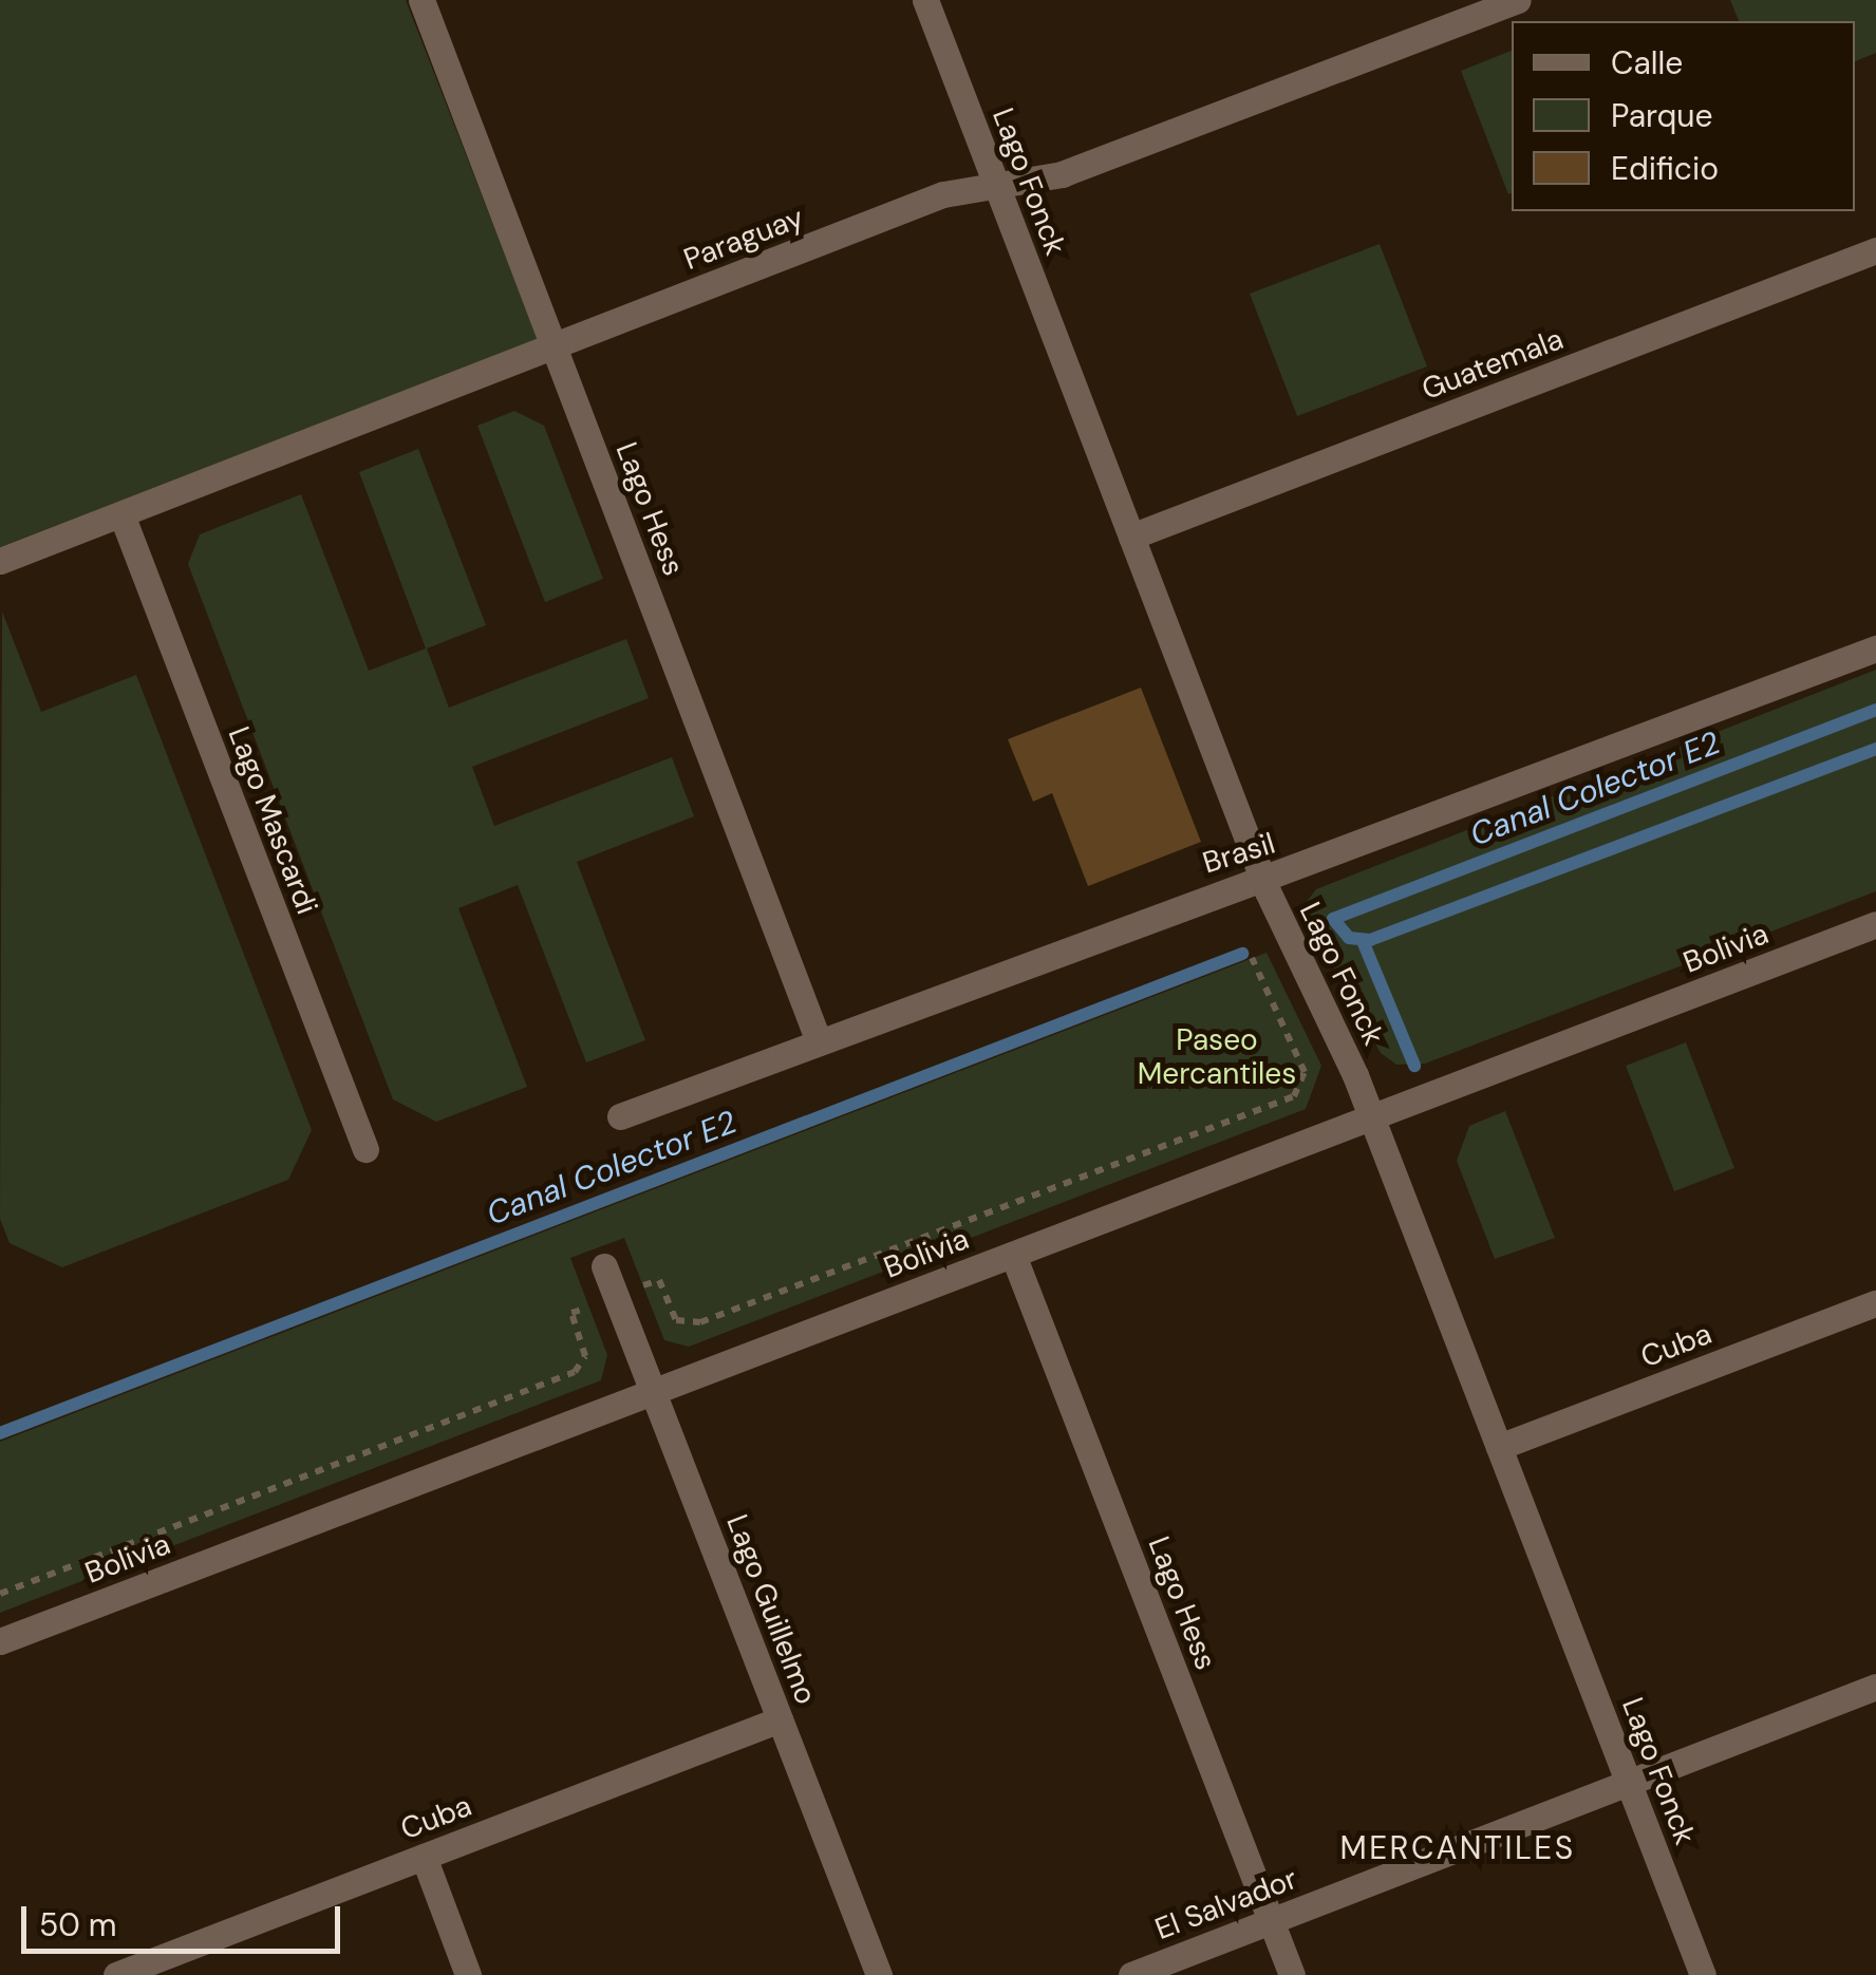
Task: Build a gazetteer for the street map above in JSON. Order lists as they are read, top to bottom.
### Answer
{
  "streets": {
    "street": [
      "Lago Fonck",
      "Paraguay",
      "Guatemala",
      "Lago Hess",
      "Lago Mascardi",
      "Brasil",
      "Bolivia",
      "Cuba",
      "Lago Guillelmo",
      "El Salvador"
    ]
  },
  "crossings": [
    ["Lago Fonck", "Paraguay"],
    ["Lago Fonck", "Guatemala"],
    ["Lago Fonck", "Brasil"],
    ["Lago Fonck", "Bolivia"],
    ["Lago Fonck", "Cuba"],
    ["Lago Fonck", "El Salvador"],
    ["Paraguay", "Lago Hess"],
    ["Paraguay", "Lago Mascardi"],
    ["Lago Hess", "Brasil"],
    ["Lago Hess", "Bolivia"],
    ["Lago Hess", "El Salvador"],
    ["Bolivia", "Lago Guillelmo"],
    ["Cuba", "Lago Guillelmo"]
  ],
  "districts": ["MERCANTILES"],
  "water": ["Canal Colector E2"],
  "parks": ["Paseo Mercantiles"],
  "legend": ["Calle", "Parque", "Edificio"],
  "scale_bar": "50 m"
}
